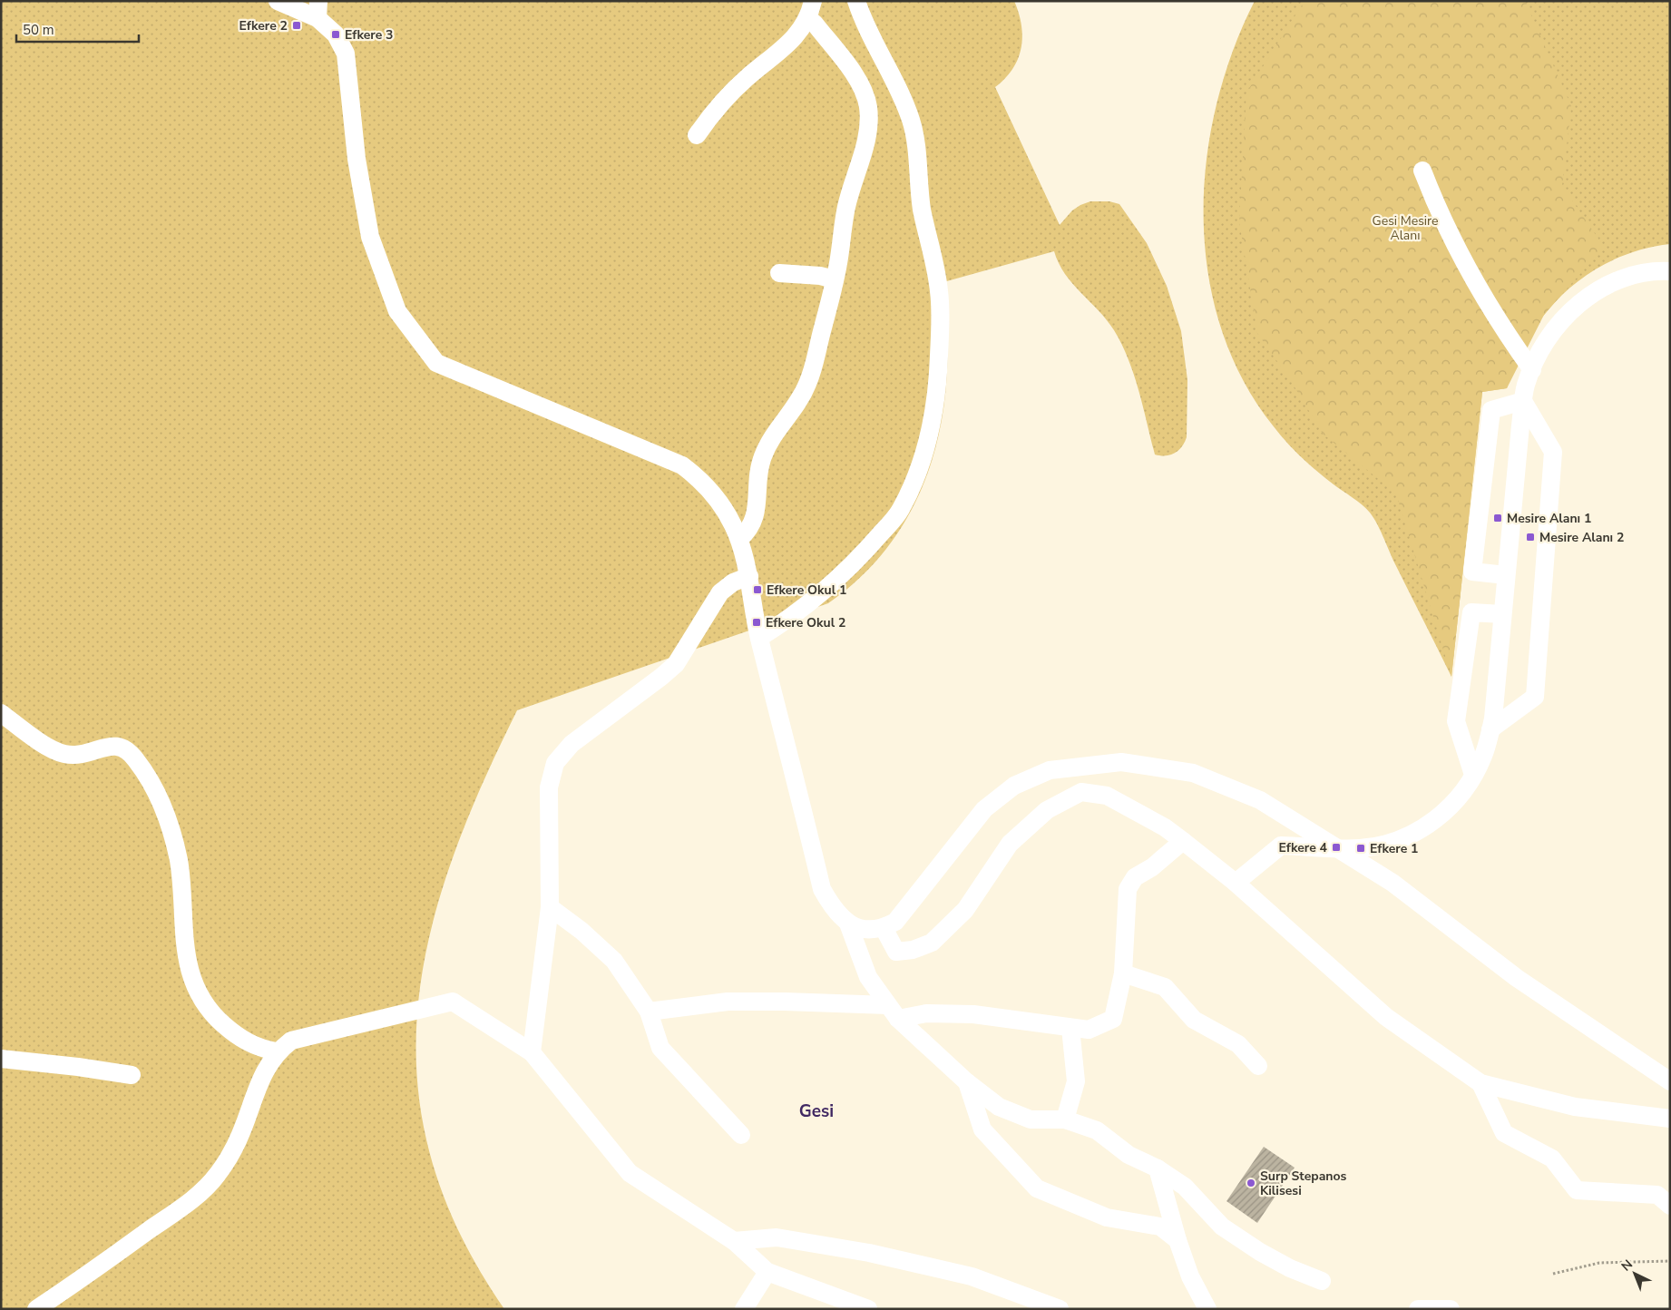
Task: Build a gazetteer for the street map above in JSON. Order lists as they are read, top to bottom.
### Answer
{
  "districts": ["Gesi"],
  "parks": ["Gesi Mesire Alanı"],
  "places": {
    "transit": [
      "Efkere 2",
      "Efkere 3",
      "Mesire Alanı 1",
      "Mesire Alanı 2",
      "Efkere Okul 1",
      "Efkere Okul 2",
      "Efkere 4",
      "Efkere 1"
    ],
    "other": ["Surp Stepanos Kilisesi"]
  },
  "scale_bar": "50 m",
  "north": "top left"
}
